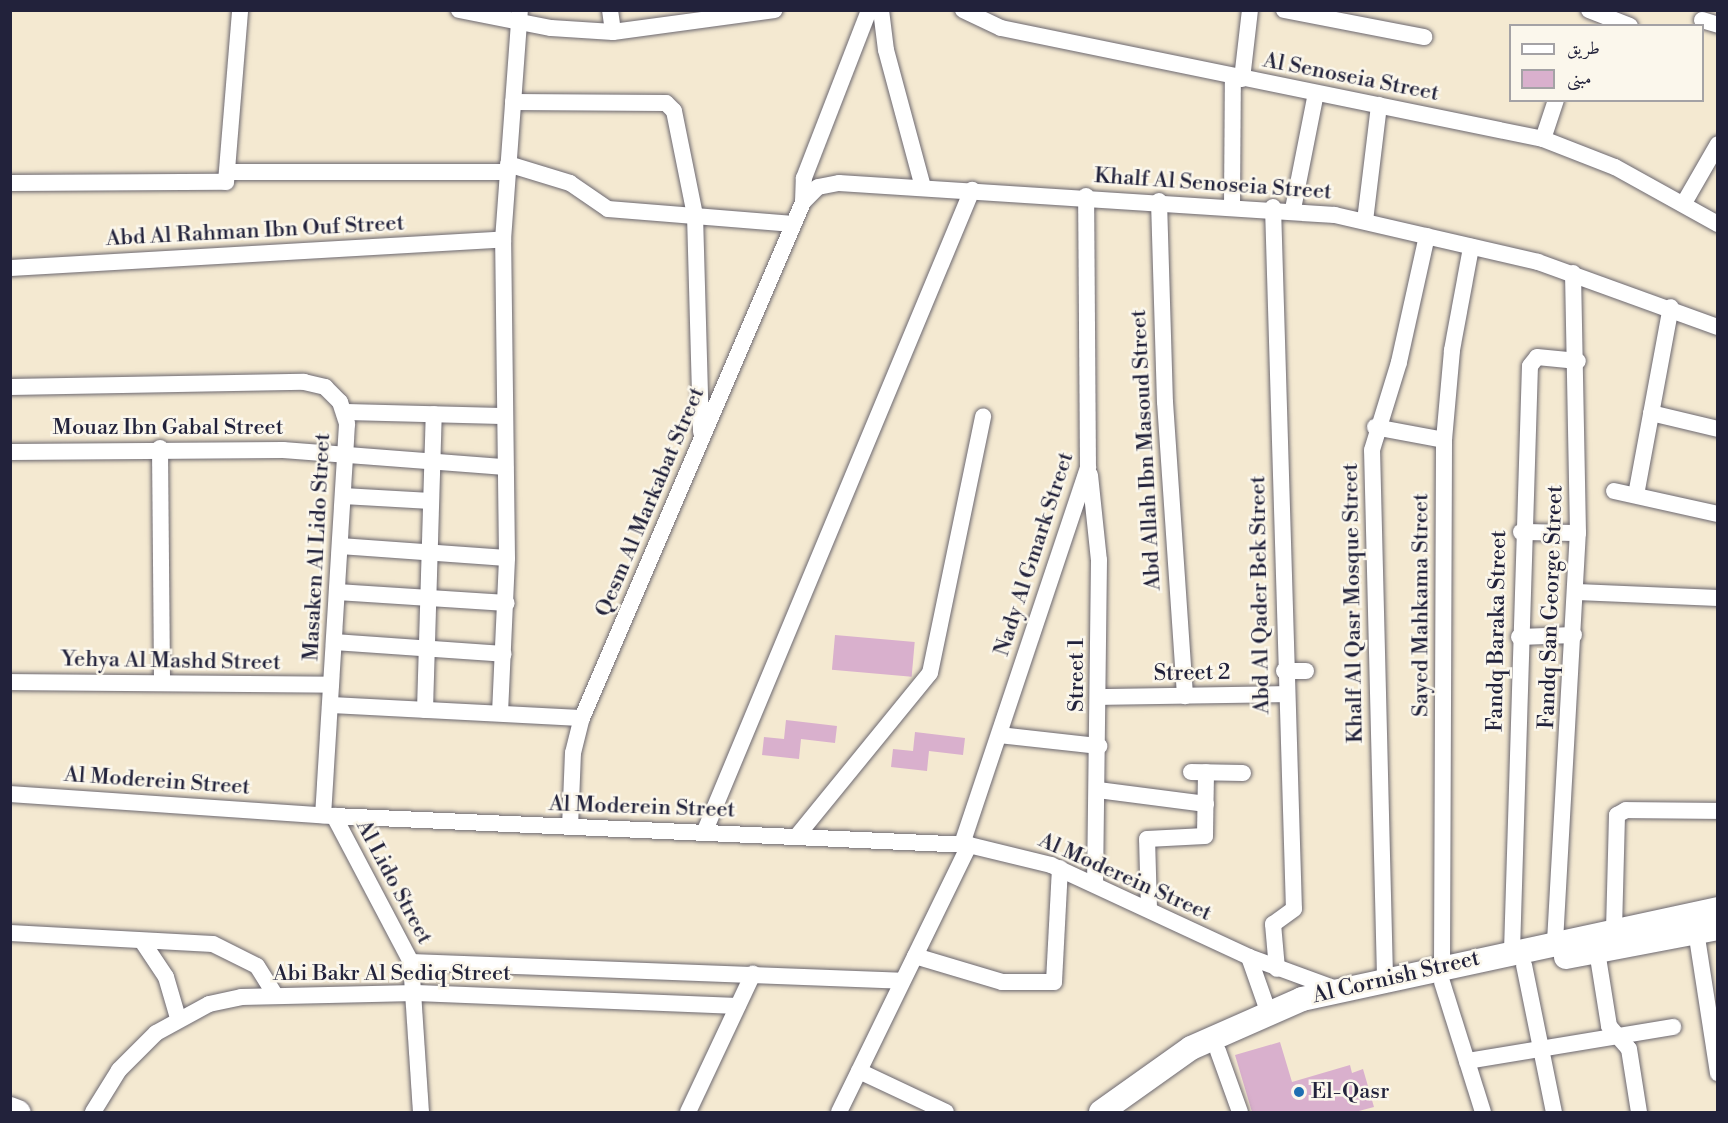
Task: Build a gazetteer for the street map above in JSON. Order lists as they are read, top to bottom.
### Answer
{
  "streets": {
    "street": [
      "Al Senoseia Street",
      "Khalf Al Senoseia Street",
      "Abd Al Rahman Ibn Ouf Street",
      "Mouaz Ibn Gabal Street",
      "Abd Allah Ibn Masoud Street",
      "Qesm Al Markabat Street",
      "Masaken Al Lido Street",
      "Nady Al Gmark Street",
      "Abd Al Qader Bek Street",
      "Khalf Al Qasr Mosque Street",
      "Sayed Mahkama Street",
      "Fandq San George Street",
      "Fandq Baraka Street",
      "Yehya Al Mashd Street",
      "Street 2",
      "Street 1",
      "Al Moderein Street",
      "Al Lido Street",
      "Abi Bakr Al Sediq Street",
      "Al Cornish Street"
    ]
  },
  "crossings": [
    ["Khalf Al Senoseia Street", "Abd Allah Ibn Masoud Street"],
    ["Khalf Al Senoseia Street", "Qesm Al Markabat Street"],
    ["Khalf Al Senoseia Street", "Nady Al Gmark Street"],
    ["Khalf Al Senoseia Street", "Abd Al Qader Bek Street"],
    ["Khalf Al Senoseia Street", "Khalf Al Qasr Mosque Street"],
    ["Khalf Al Senoseia Street", "Sayed Mahkama Street"],
    ["Khalf Al Senoseia Street", "Fandq San George Street"],
    ["Mouaz Ibn Gabal Street", "Masaken Al Lido Street"],
    ["Abd Allah Ibn Masoud Street", "Street 2"],
    ["Qesm Al Markabat Street", "Al Moderein Street"],
    ["Masaken Al Lido Street", "Yehya Al Mashd Street"],
    ["Masaken Al Lido Street", "Al Moderein Street"],
    ["Masaken Al Lido Street", "Al Lido Street"],
    ["Nady Al Gmark Street", "Street 1"],
    ["Nady Al Gmark Street", "Al Moderein Street"],
    ["Nady Al Gmark Street", "Abi Bakr Al Sediq Street"],
    ["Abd Al Qader Bek Street", "Street 2"],
    ["Abd Al Qader Bek Street", "Al Moderein Street"],
    ["Khalf Al Qasr Mosque Street", "Al Cornish Street"],
    ["Sayed Mahkama Street", "Al Cornish Street"],
    ["Fandq San George Street", "Fandq Baraka Street"],
    ["Fandq San George Street", "Al Cornish Street"],
    ["Fandq Baraka Street", "Al Cornish Street"],
    ["Street 2", "Street 1"],
    ["Street 1", "Al Moderein Street"],
    ["Al Moderein Street", "Al Lido Street"],
    ["Al Moderein Street", "Al Cornish Street"],
    ["Al Lido Street", "Abi Bakr Al Sediq Street"]
  ],
  "places": ["El-Qasr"],
  "legend": ["طريق", "مبنى"]
}
